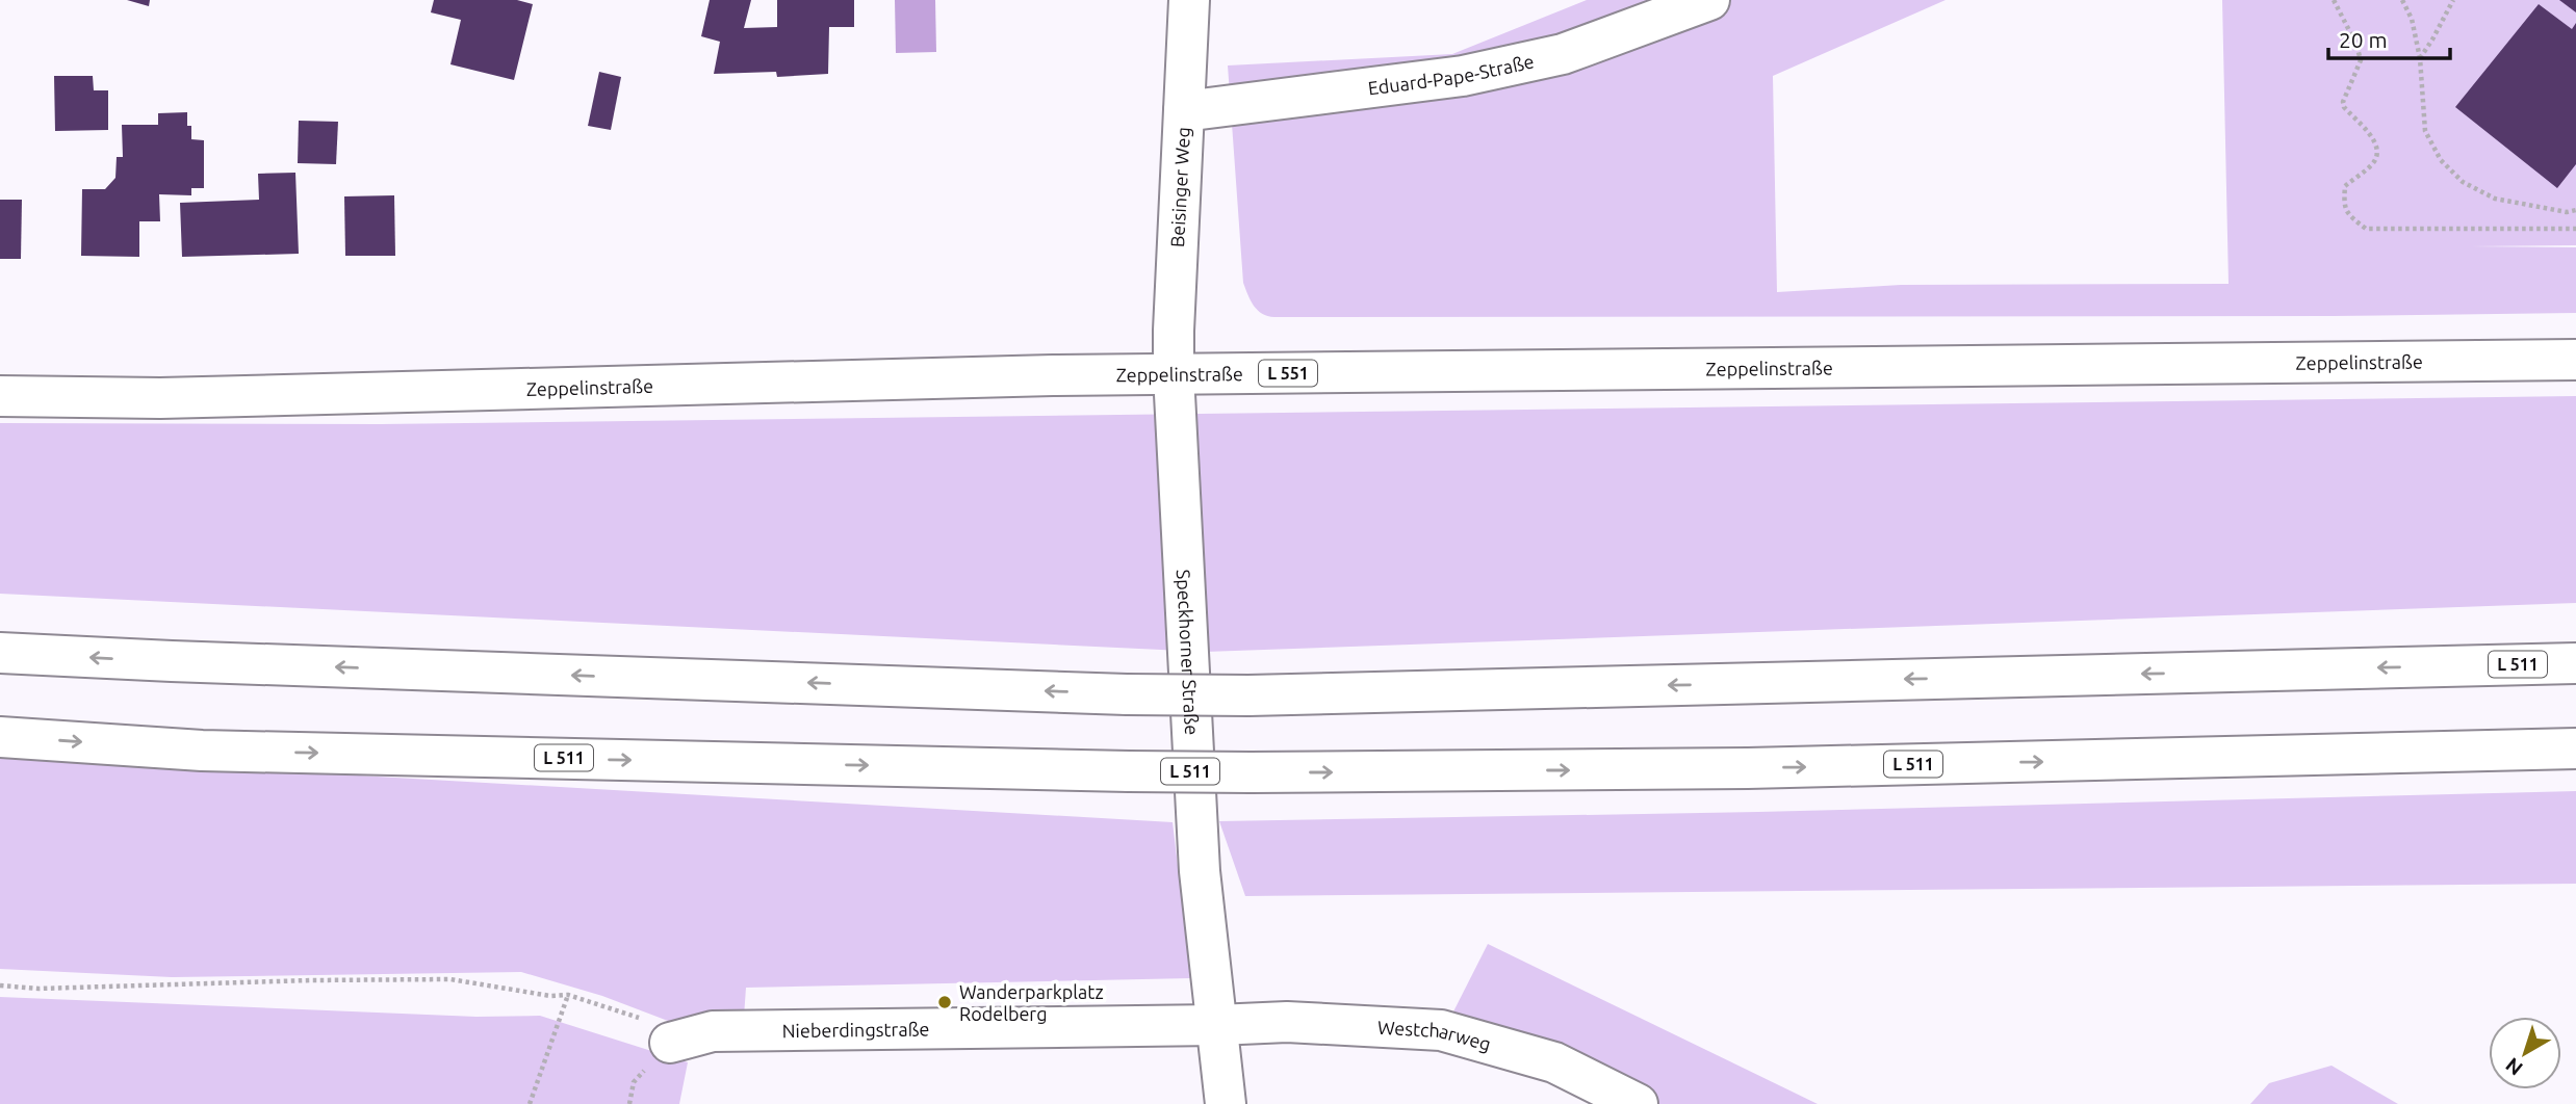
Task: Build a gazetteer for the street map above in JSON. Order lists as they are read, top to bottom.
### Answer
{
  "streets": {
    "main road": [
      "Eduard-Pape-Straße",
      "Beisinger Weg",
      "Zeppelinstraße",
      "L 551",
      "Speckhorner Straße",
      "L 511",
      "Nieberdingstraße",
      "Westcharweg"
    ]
  },
  "crossings": [
    ["Eduard-Pape-Straße", "Beisinger Weg"],
    ["Beisinger Weg", "Zeppelinstraße"],
    ["Beisinger Weg", "Speckhorner Straße"],
    ["Zeppelinstraße", "Speckhorner Straße"],
    ["Speckhorner Straße", "Nieberdingstraße"],
    ["Speckhorner Straße", "Westcharweg"],
    ["Nieberdingstraße", "Westcharweg"]
  ],
  "places": ["Wanderparkplatz Rodelberg"],
  "scale_bar": "20 m",
  "north": "bottom left"
}
